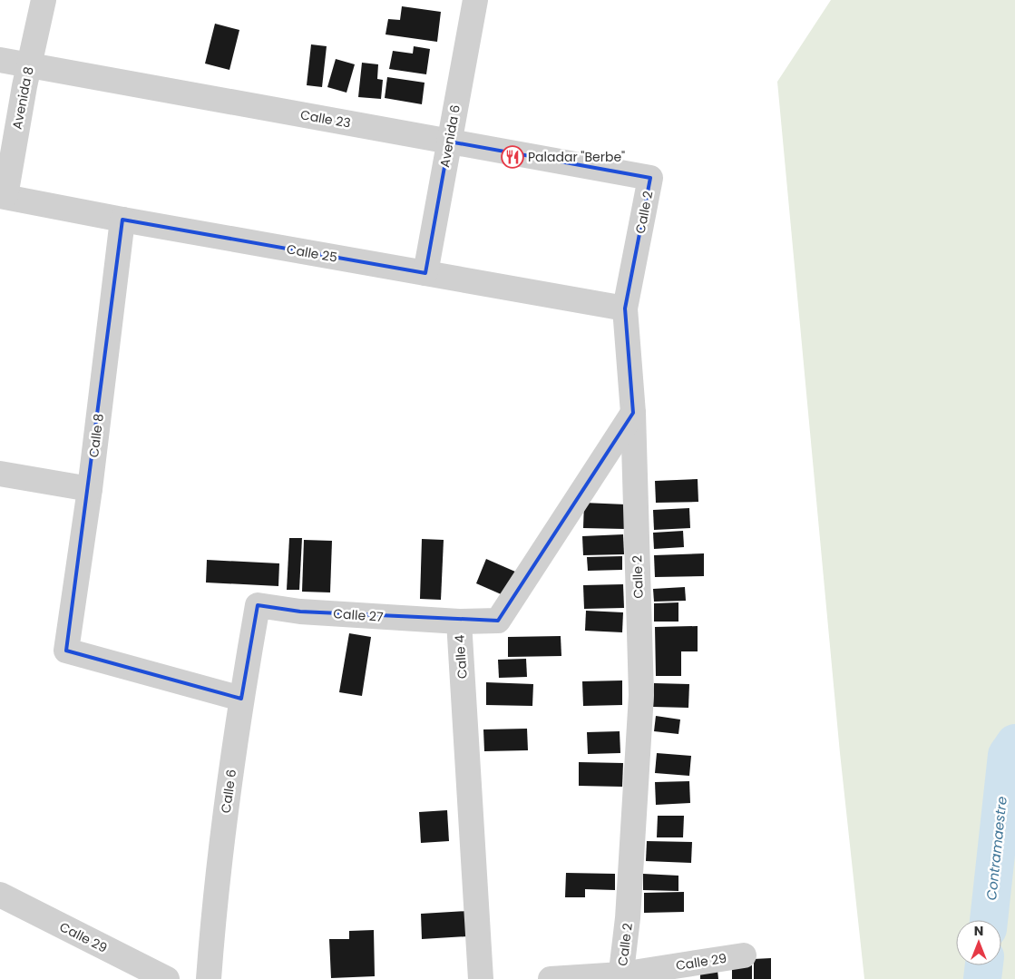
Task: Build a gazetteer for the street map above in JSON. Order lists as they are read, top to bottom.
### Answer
{
  "streets": {
    "street": [
      "Avenida 8",
      "Calle 23",
      "Avenida 6",
      "Calle 2",
      "Calle 25",
      "Calle 8",
      "Calle 27",
      "Calle 4",
      "Calle 6",
      "Calle 29"
    ]
  },
  "crossings": [
    ["Avenida 8", "Calle 23"],
    ["Avenida 8", "Calle 25"],
    ["Calle 23", "Avenida 6"],
    ["Calle 23", "Calle 2"],
    ["Avenida 6", "Calle 25"],
    ["Calle 2", "Calle 25"],
    ["Calle 2", "Calle 4"],
    ["Calle 2", "Calle 29"],
    ["Calle 25", "Calle 8"],
    ["Calle 8", "Calle 6"],
    ["Calle 27", "Calle 4"],
    ["Calle 27", "Calle 6"]
  ],
  "water": ["Contramaestre"],
  "places": {
    "restaurant": ["Paladar \"Berbe\""]
  },
  "north": "top"
}
